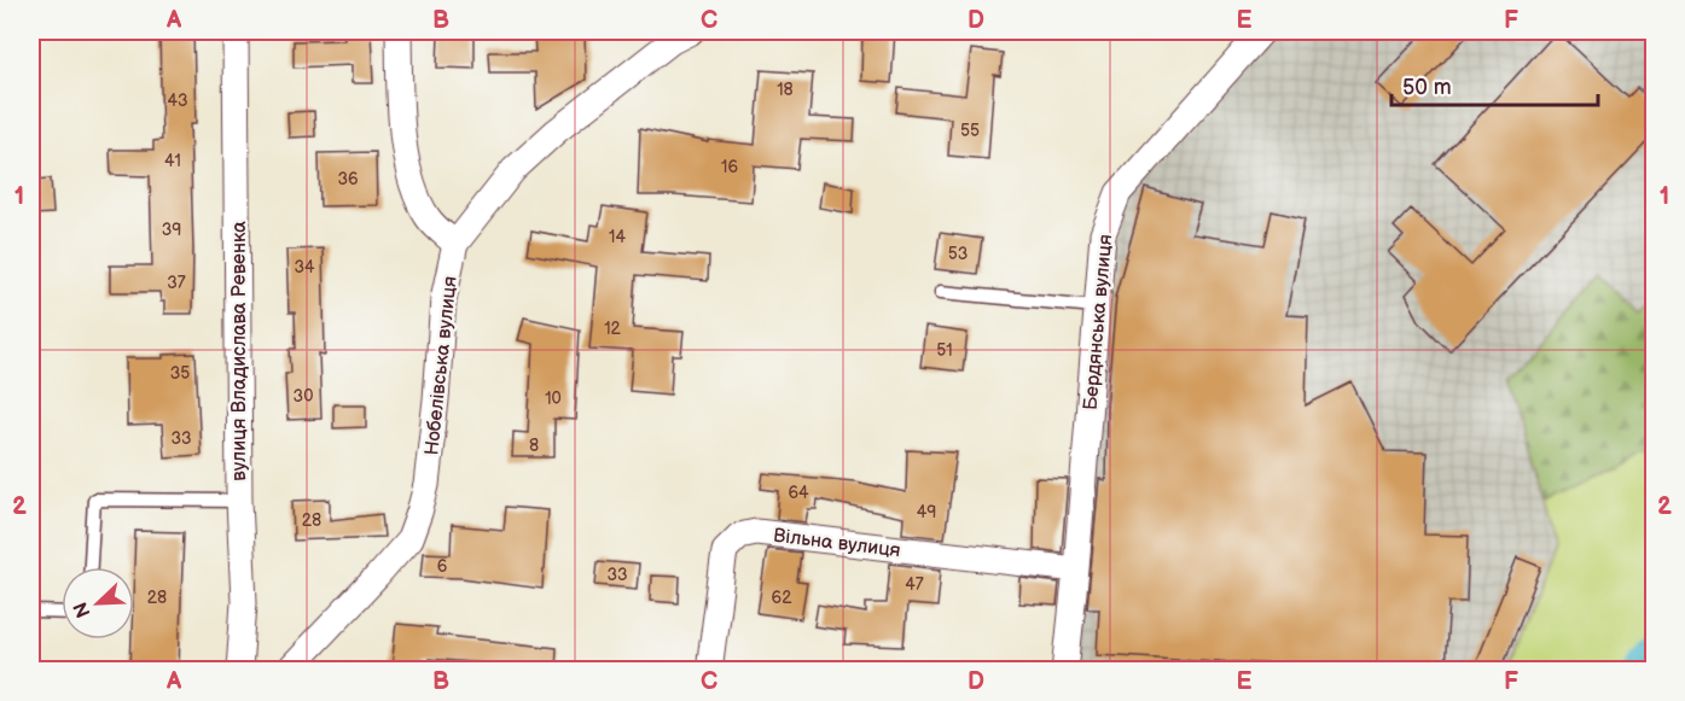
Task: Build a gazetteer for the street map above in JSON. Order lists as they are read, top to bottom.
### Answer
{
  "streets": {
    "street": [
      "Бердянська вулиця",
      "вулиця Владислава Ревенка",
      "Нобелівська вулиця",
      "Вільна вулиця"
    ]
  },
  "crossings": [
    ["Бердянська вулиця", "Вільна вулиця"]
  ],
  "house_numbers": [
    "18",
    "43",
    "55",
    "41",
    "16",
    "36",
    "39",
    "14",
    "53",
    "34",
    "37",
    "12",
    "51",
    "35",
    "30",
    "10",
    "33",
    "8",
    "64",
    "49",
    "28",
    "6",
    "33",
    "47",
    "28",
    "62"
  ],
  "scale_bar": "50 m",
  "north": "bottom left",
  "grid": {
    "columns": [
      "A",
      "B",
      "C",
      "D",
      "E",
      "F"
    ],
    "rows": ["1", "2"]
  }
}
